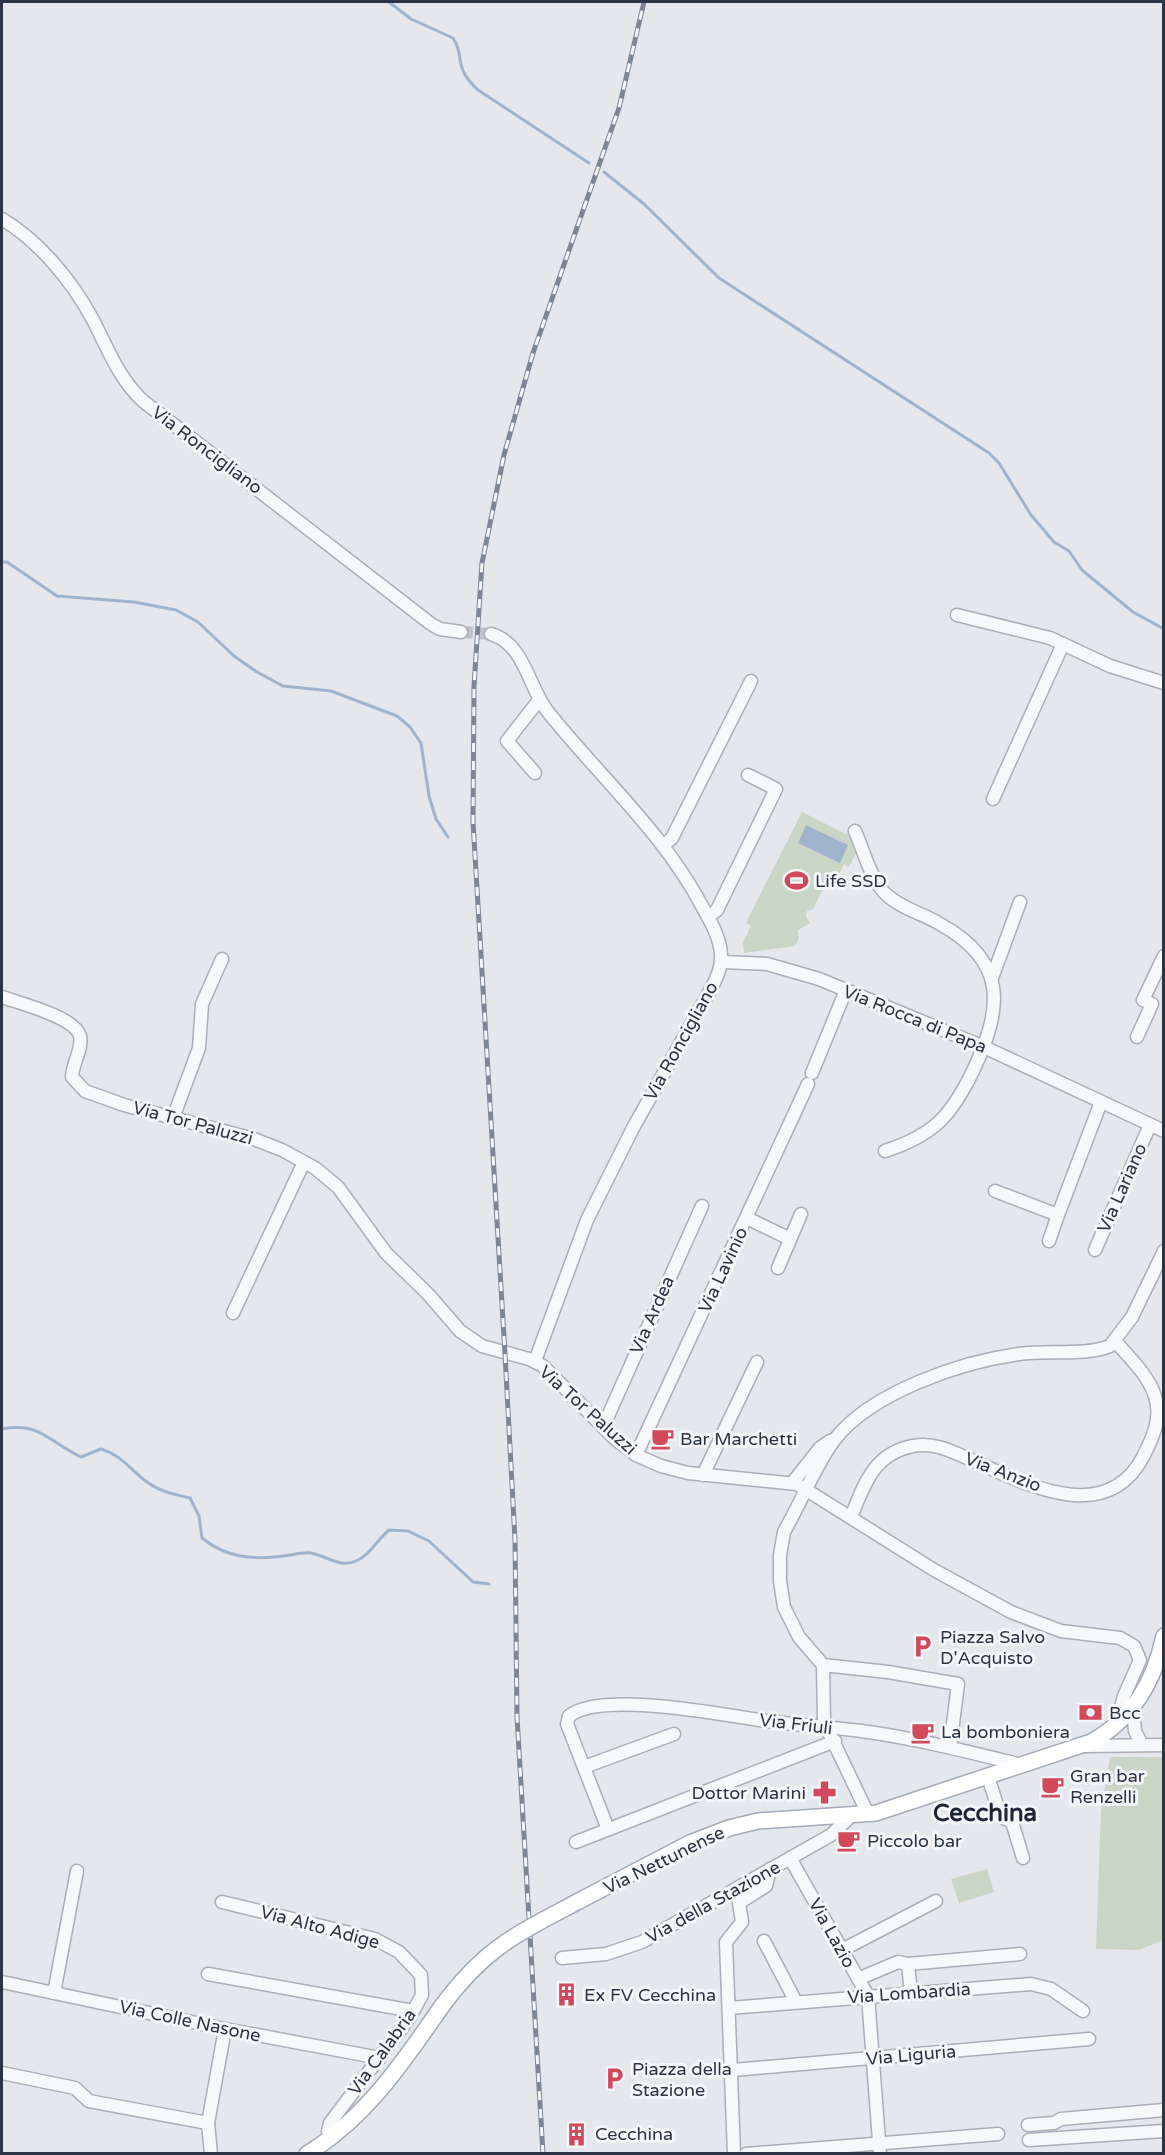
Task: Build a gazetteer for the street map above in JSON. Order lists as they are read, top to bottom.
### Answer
{
  "streets": {
    "main road": ["Via Nettunense"],
    "street": [
      "Via Roncigliano",
      "Via Rocca di Papa",
      "Via Tor Paluzzi",
      "Via Lariano",
      "Via Lavinio",
      "Via Ardea",
      "Via Anzio",
      "Via Friuli",
      "Via della Stazione",
      "Via Alto Adige",
      "Via Lazio",
      "Via Lombardia",
      "Via Colle Nasone",
      "Via Calabria",
      "Via Liguria"
    ]
  },
  "crossings": [
    ["Via Roncigliano", "Via Rocca di Papa"],
    ["Via Roncigliano", "Via Tor Paluzzi"],
    ["Via Rocca di Papa", "Via Lariano"],
    ["Via Rocca di Papa", "Via Lavinio"],
    ["Via Tor Paluzzi", "Via Lavinio"],
    ["Via Tor Paluzzi", "Via Ardea"],
    ["Via Tor Paluzzi", "Via Anzio"],
    ["Via Tor Paluzzi", "Via Nettunense"],
    ["Via Friuli", "Via Nettunense"],
    ["Via Nettunense", "Via della Stazione"],
    ["Via Nettunense", "Via Calabria"],
    ["Via della Stazione", "Via Lazio"],
    ["Via Alto Adige", "Via Calabria"],
    ["Via Lazio", "Via Lombardia"],
    ["Via Lazio", "Via Liguria"],
    ["Via Colle Nasone", "Via Calabria"]
  ],
  "districts": ["Cecchina"],
  "places": {
    "sports": ["Life SSD"],
    "cafe": [
      "Bar Marchetti",
      "La bomboniera",
      "Gran bar Renzelli",
      "Piccolo bar"
    ],
    "parking": ["Piazza Salvo D'Acquisto", "Piazza della Stazione"],
    "bank": ["Bcc"],
    "pharmacy": ["Dottor Marini"],
    "building": ["Ex FV Cecchina", "Cecchina"]
  }
}
